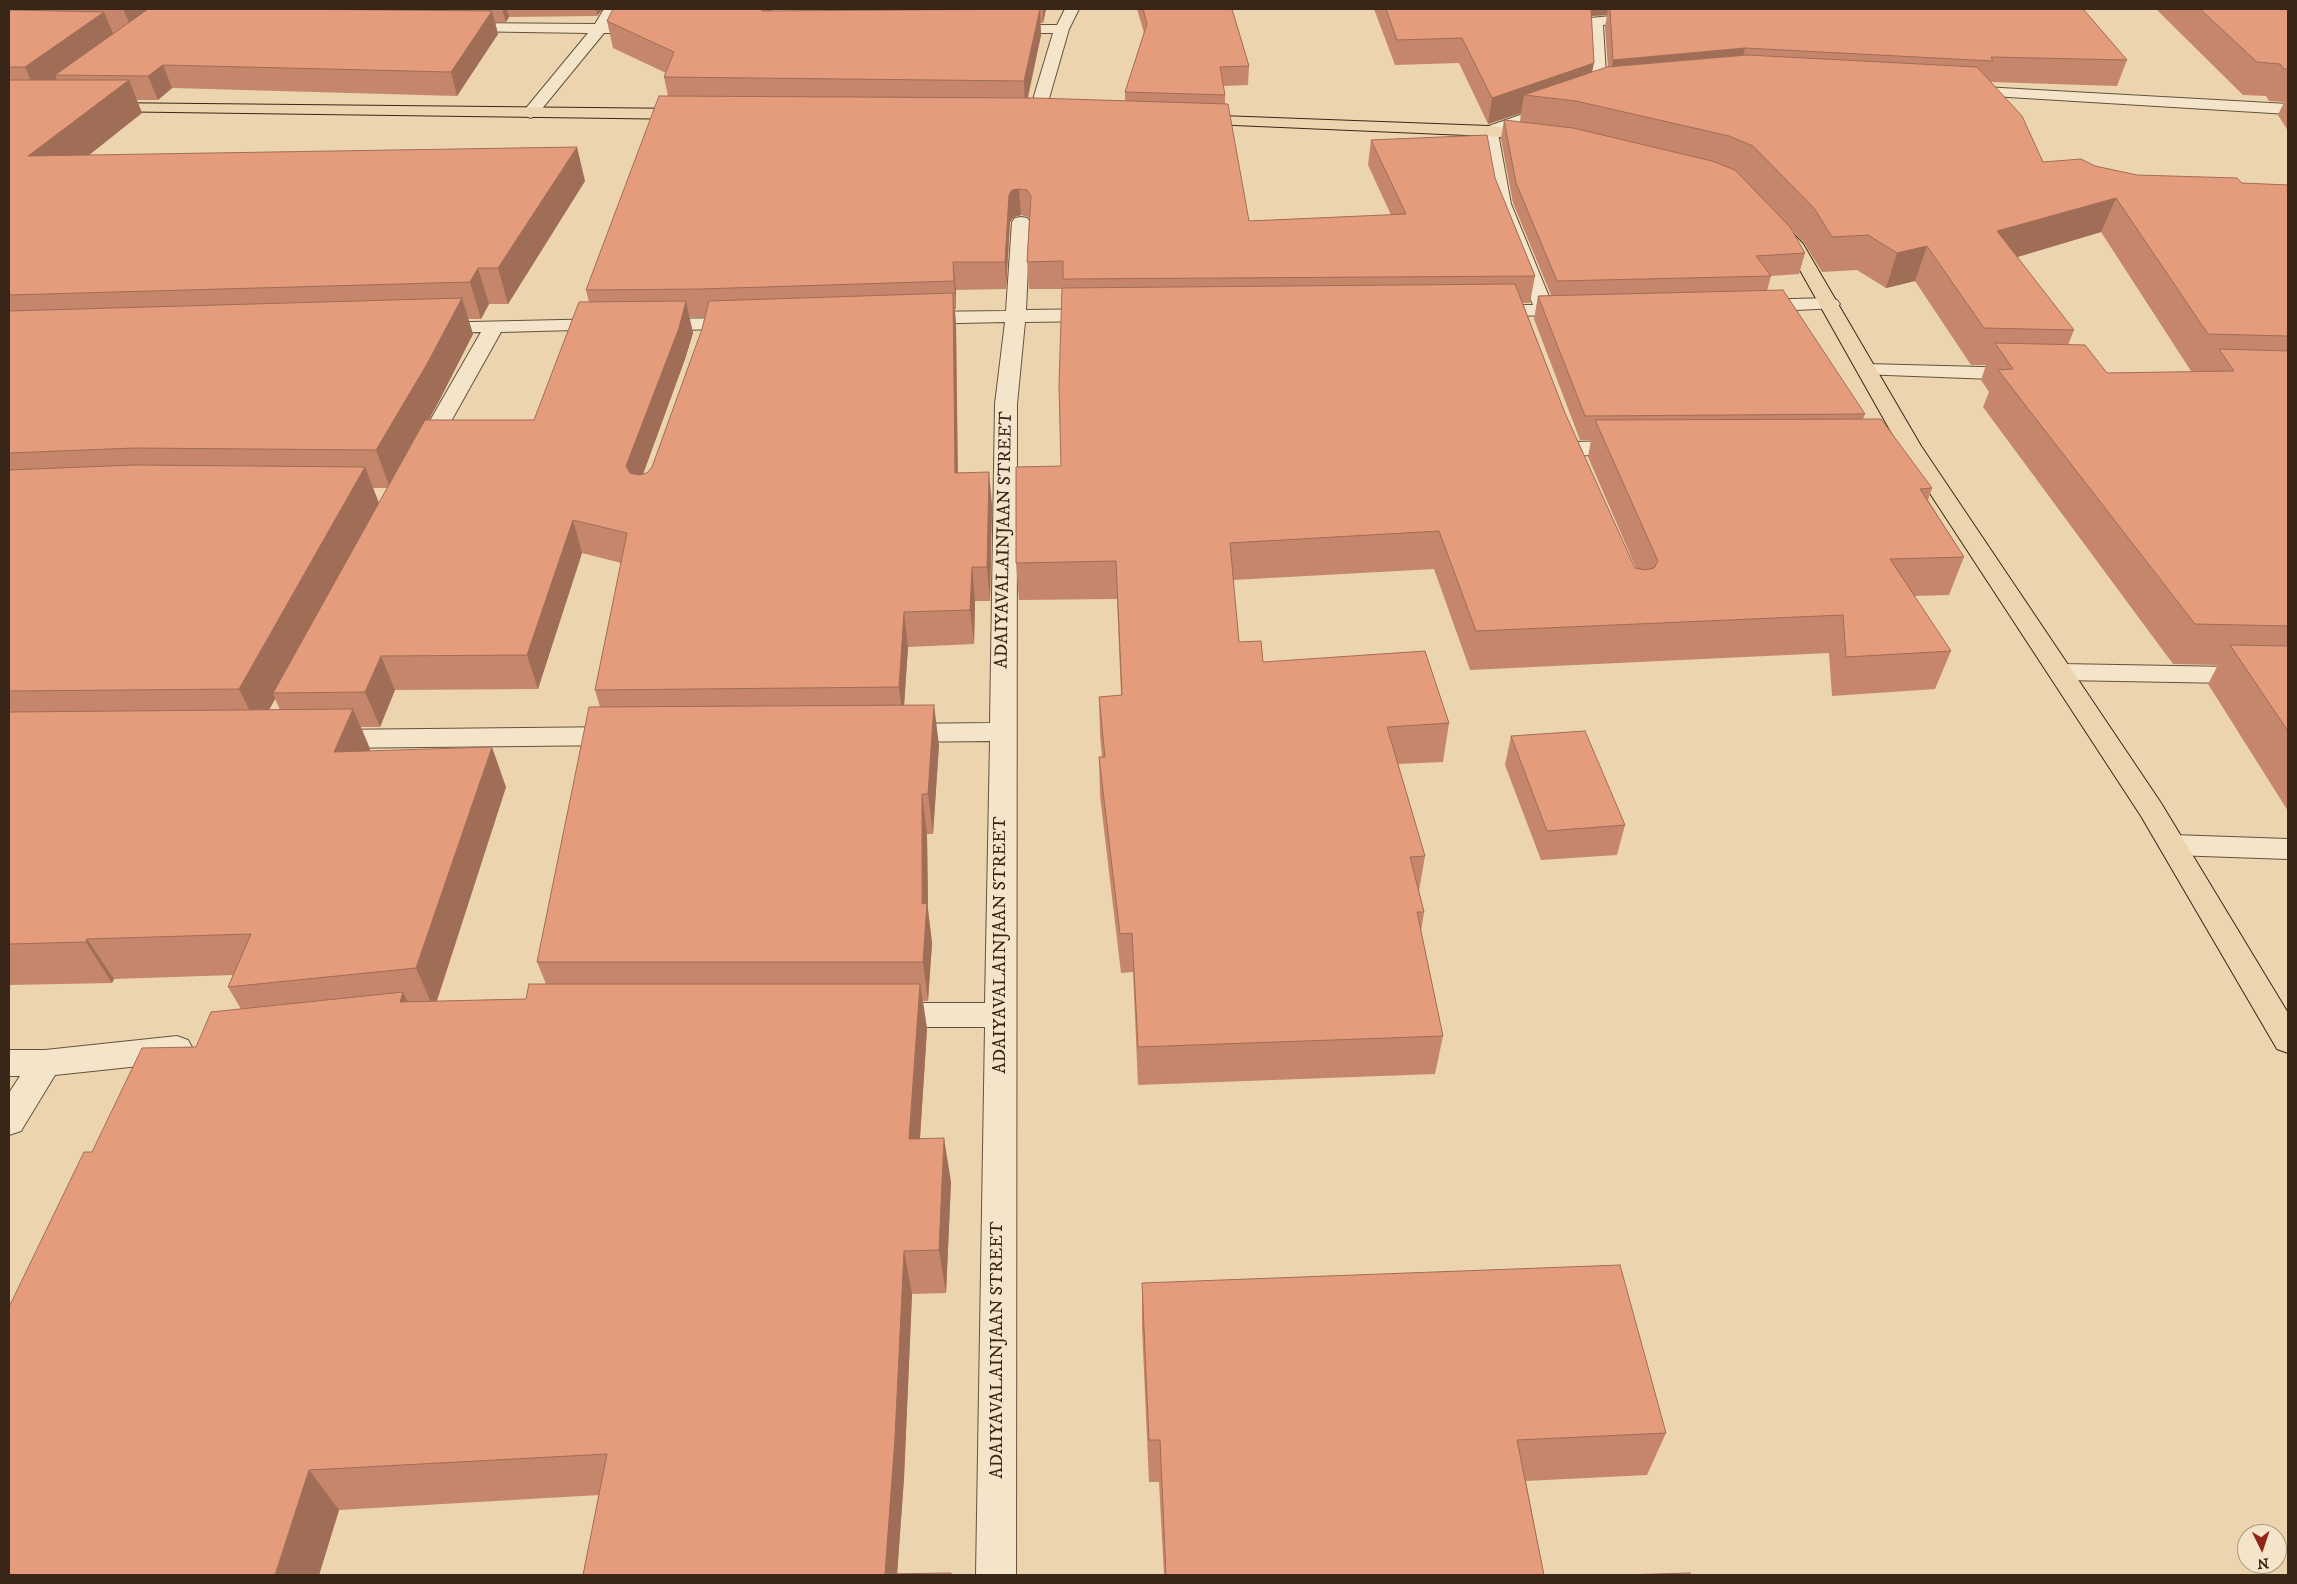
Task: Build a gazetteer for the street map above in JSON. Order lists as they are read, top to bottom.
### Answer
{
  "streets": {
    "street": ["ADAIYAVALAINJAAN STREET"]
  },
  "north": "bottom"
}
